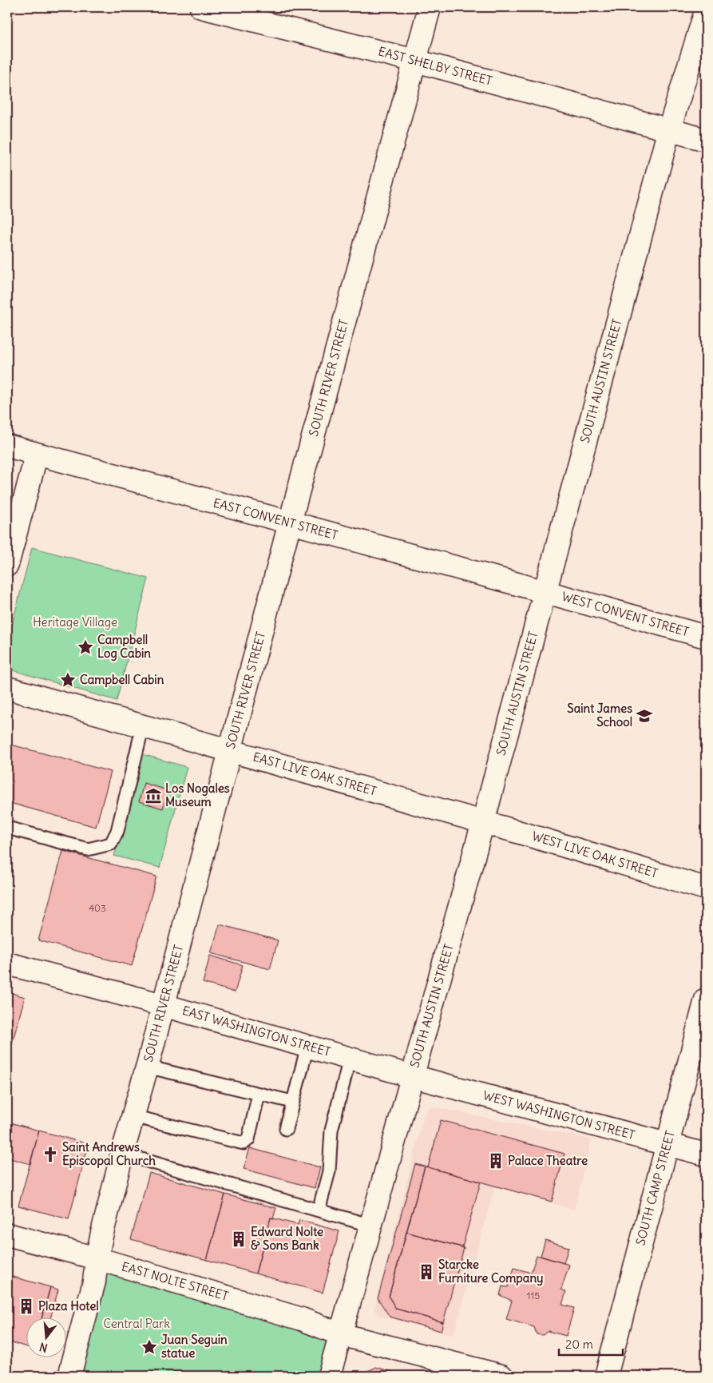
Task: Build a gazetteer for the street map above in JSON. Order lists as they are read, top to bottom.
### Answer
{
  "streets": {
    "street": [
      "EAST SHELBY STREET",
      "SOUTH RIVER STREET",
      "SOUTH AUSTIN STREET",
      "EAST CONVENT STREET",
      "WEST CONVENT STREET",
      "EAST LIVE OAK STREET",
      "WEST LIVE OAK STREET",
      "EAST WASHINGTON STREET",
      "WEST WASHINGTON STREET",
      "SOUTH CAMP STREET",
      "EAST NOLTE STREET"
    ]
  },
  "crossings": [
    ["EAST SHELBY STREET", "SOUTH RIVER STREET"],
    ["EAST SHELBY STREET", "SOUTH AUSTIN STREET"],
    ["SOUTH RIVER STREET", "EAST CONVENT STREET"],
    ["SOUTH RIVER STREET", "EAST LIVE OAK STREET"],
    ["SOUTH RIVER STREET", "EAST WASHINGTON STREET"],
    ["SOUTH RIVER STREET", "EAST NOLTE STREET"],
    ["SOUTH AUSTIN STREET", "EAST CONVENT STREET"],
    ["SOUTH AUSTIN STREET", "WEST CONVENT STREET"],
    ["SOUTH AUSTIN STREET", "EAST LIVE OAK STREET"],
    ["SOUTH AUSTIN STREET", "WEST LIVE OAK STREET"],
    ["SOUTH AUSTIN STREET", "EAST WASHINGTON STREET"],
    ["SOUTH AUSTIN STREET", "WEST WASHINGTON STREET"],
    ["SOUTH AUSTIN STREET", "EAST NOLTE STREET"],
    ["EAST CONVENT STREET", "WEST CONVENT STREET"],
    ["EAST LIVE OAK STREET", "WEST LIVE OAK STREET"],
    ["EAST WASHINGTON STREET", "WEST WASHINGTON STREET"],
    ["WEST WASHINGTON STREET", "SOUTH CAMP STREET"]
  ],
  "parks": ["Heritage Village", "Central Park"],
  "places": {
    "place": ["Campbell Log Cabin", "Campbell Cabin", "Juan Seguin statue"],
    "school or university": ["Saint James School"],
    "museum": ["Los Nogales Museum"],
    "church": ["Saint Andrews Episcopal Church"],
    "building": [
      "Palace Theatre",
      "Edward Nolte & Sons Bank",
      "Starcke Furniture Company",
      "Plaza Hotel"
    ]
  },
  "house_numbers": ["403", "115"],
  "scale_bar": "20 m",
  "north": "bottom"
}
